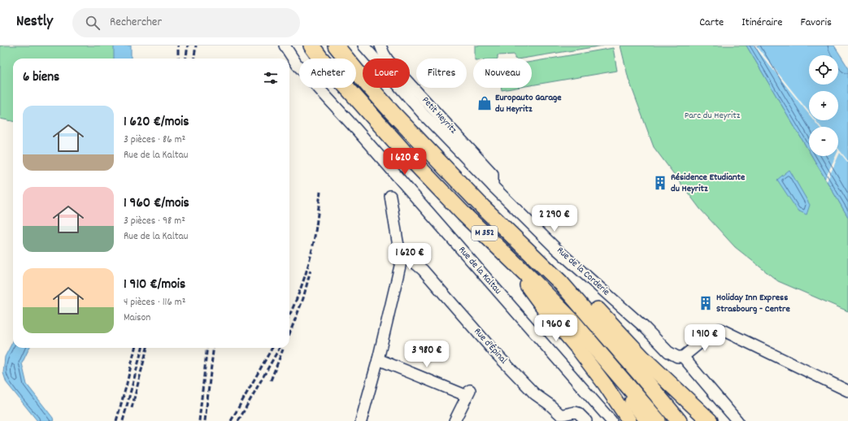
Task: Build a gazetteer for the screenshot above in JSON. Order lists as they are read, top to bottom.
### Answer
{
  "streets": {
    "highway": ["M 352"],
    "street": [
      "Petit Heyritz",
      "Rue de la Kaltau",
      "Rue de la Corderie",
      "Rue d'Épinal"
    ]
  },
  "crossings": [
    ["Petit Heyritz", "Rue de la Corderie"]
  ],
  "parks": ["Parc du Heyritz"],
  "places": {
    "shop": ["Europauto Garage du Heyritz"],
    "building": ["Résidence Etudiante du Heyritz", "Holiday Inn Express Strasbourg - Centre"]
  },
  "page": {
    "header": "Nestly",
    "search": "Rechercher",
    "nav": ["Carte", "Itinéraire", "Favoris"],
    "map_buttons": ["+", "−"],
    "chip": [
      "Acheter",
      "Louer",
      "Filtres",
      "Nouveau"
    ],
    "heading": "6 biens",
    "list": [
      {
        "name": "1 620 €/mois",
        "note": "3 pièces · 86 m² · Rue de la Kaltau"
      },
      {
        "name": "1 960 €/mois",
        "note": "3 pièces · 98 m² · Rue de la Kaltau"
      },
      {
        "name": "1 910 €/mois",
        "note": "4 pièces · 116 m² · Maison"
      }
    ],
    "price": [
      "1 620 €",
      "2 290 €",
      "1 620 €",
      "1 960 €",
      "1 910 €",
      "3 980 €"
    ]
  }
}
